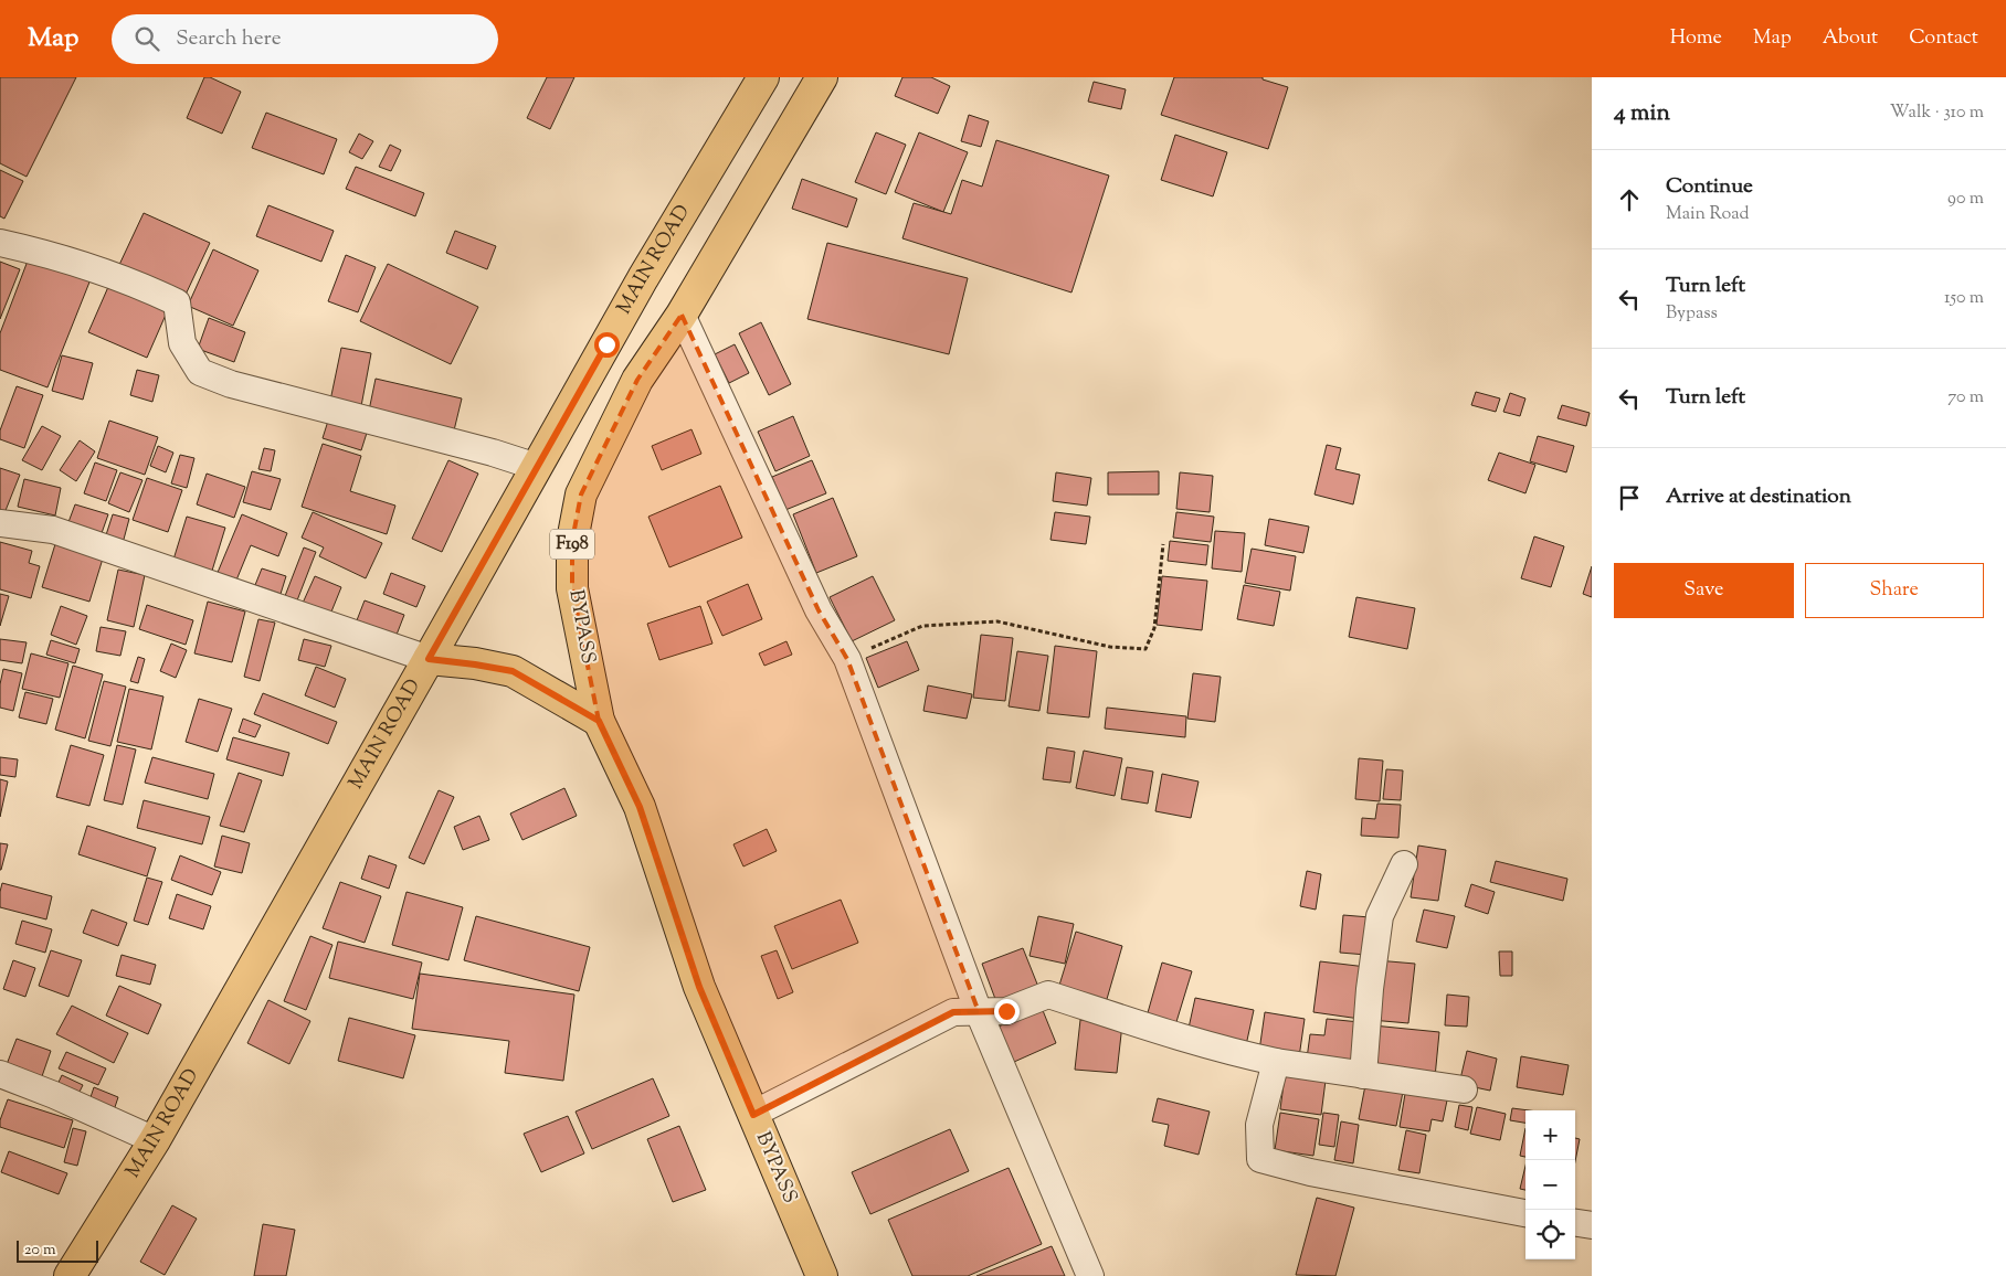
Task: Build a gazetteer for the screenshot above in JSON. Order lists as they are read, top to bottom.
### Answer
{
  "streets": {
    "main road": ["MAIN ROAD", "F198", "BYPASS"]
  },
  "scale_bar": "20 m",
  "page": {
    "header": "Map",
    "search": "Search here",
    "nav": [
      "Home",
      "Map",
      "About",
      "Contact"
    ],
    "heading": ["4 min", "Walk · 310 m"],
    "list": [
      ["Continue", "Main Road", "90 m"],
      ["Turn left", "Bypass", "150 m"],
      ["Turn left", "70 m"],
      "Arrive at destination"
    ],
    "buttons": ["Save", "Share"],
    "map_buttons": ["+", "−"],
    "scale": "20 m"
  }
}
